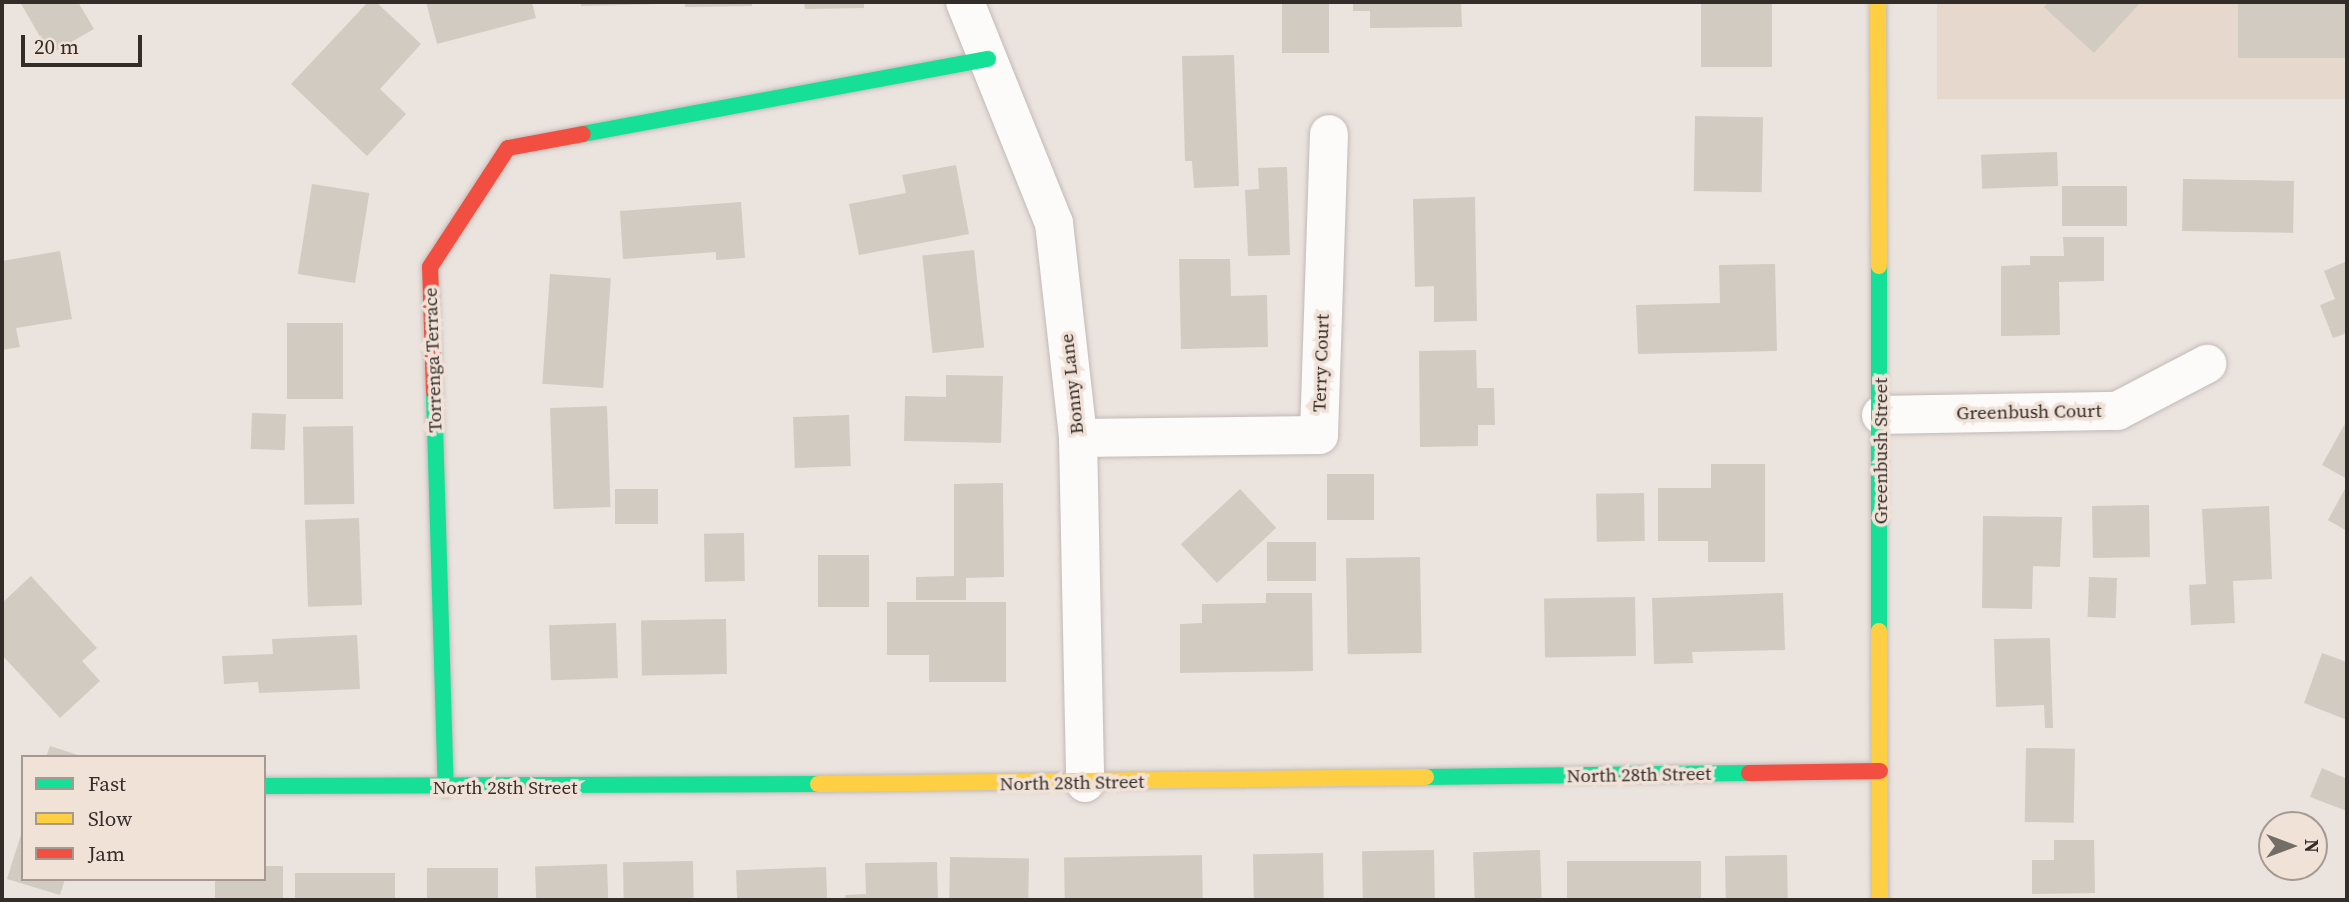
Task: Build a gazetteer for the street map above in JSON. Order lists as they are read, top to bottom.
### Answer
{
  "streets": {
    "street": [
      "Torrenga Terrace",
      "Terry Court",
      "Bonny Lane",
      "Greenbush Court",
      "Greenbush Street",
      "North 28th Street"
    ]
  },
  "crossings": [
    ["Torrenga Terrace", "Bonny Lane"],
    ["Torrenga Terrace", "North 28th Street"],
    ["Terry Court", "Bonny Lane"],
    ["Bonny Lane", "North 28th Street"],
    ["Greenbush Court", "Greenbush Street"],
    ["Greenbush Street", "North 28th Street"]
  ],
  "legend": ["Fast", "Slow", "Jam"],
  "scale_bar": "20 m",
  "north": "right"
}
